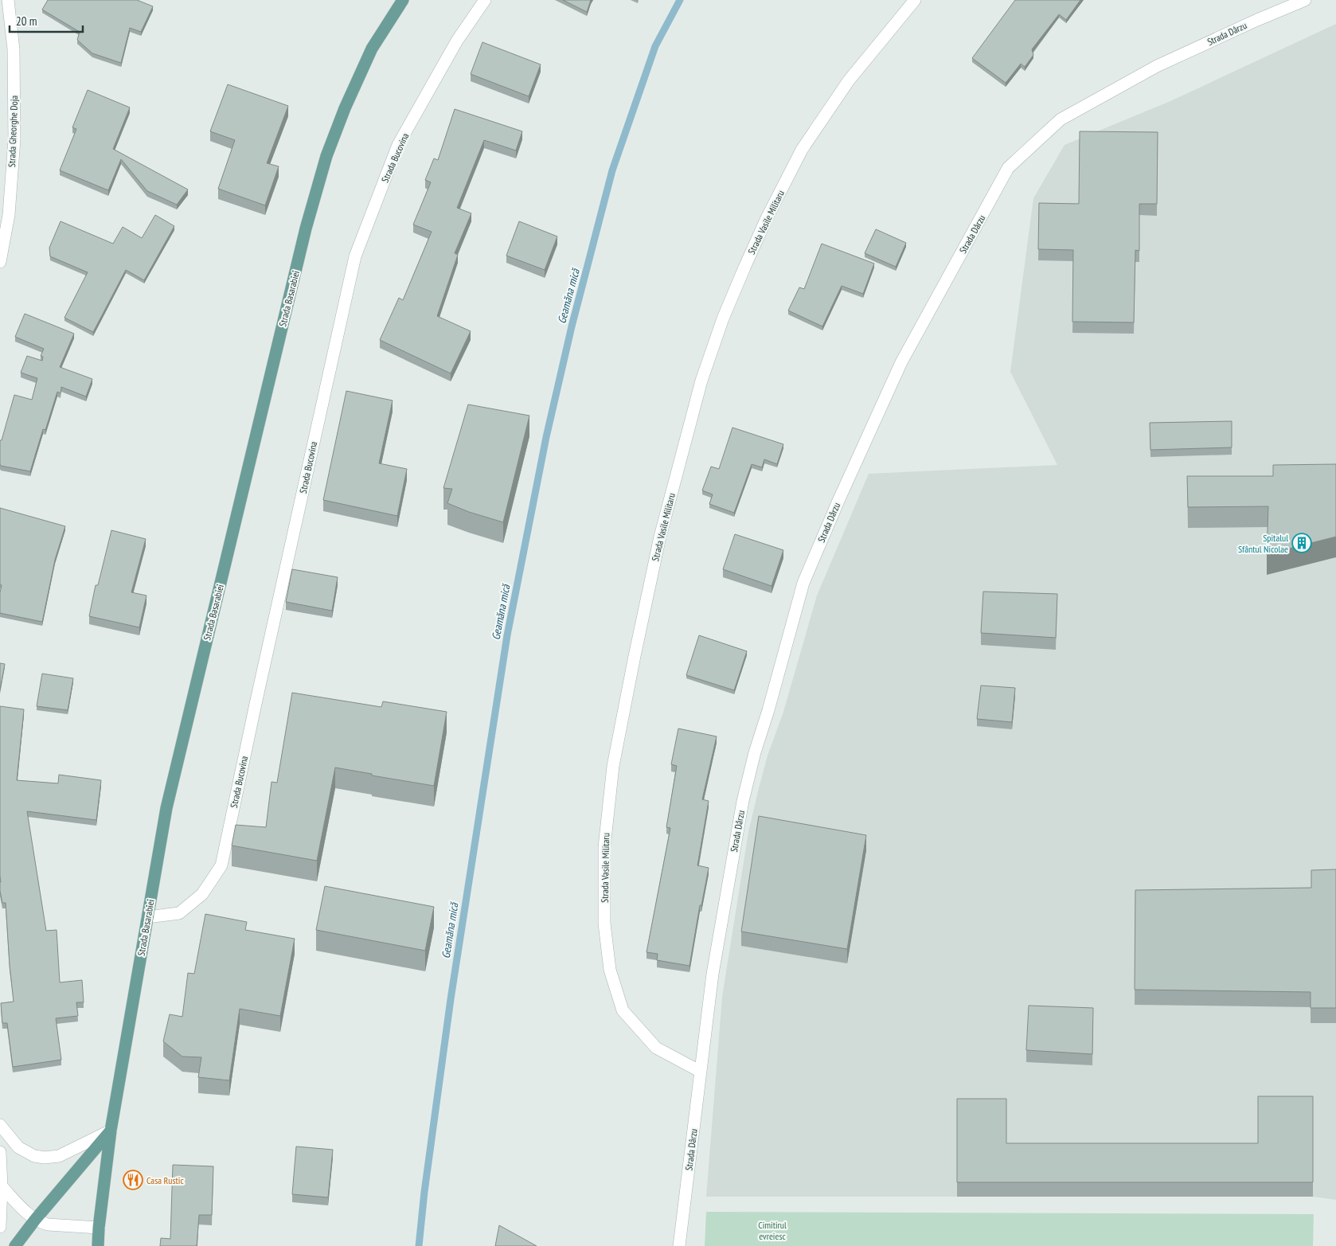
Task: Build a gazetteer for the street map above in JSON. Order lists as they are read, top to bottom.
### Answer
{
  "streets": {
    "main road": ["Strada Basarabiei"],
    "street": [
      "Strada Dârzu",
      "Strada Gheorghe Doja",
      "Strada Bucovina",
      "Strada Vasile Militaru"
    ]
  },
  "crossings": [
    ["Strada Dârzu", "Strada Vasile Militaru"],
    ["Strada Bucovina", "Strada Basarabiei"]
  ],
  "water": ["Geamăna mică"],
  "parks": ["Cimitirul evreiesc"],
  "places": {
    "building": ["Spitalul Sfântul Nicolae"],
    "restaurant": ["Casa Rustic"]
  },
  "scale_bar": "20 m"
}
